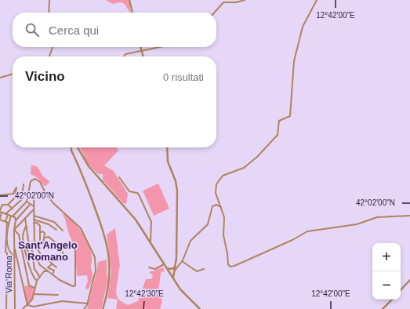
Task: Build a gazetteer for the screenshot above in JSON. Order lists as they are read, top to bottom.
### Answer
{
  "streets": {
    "street": ["Via Roma"]
  },
  "districts": ["Sant'Angelo Romano"],
  "page": {
    "search": "Cerca qui",
    "heading": ["Vicino", "0 risultati"],
    "map_buttons": ["+", "−"]
  },
  "coordinates": ["12°42'00\"E", "42°02'00\"N", "12°42'30\"E"]
}
